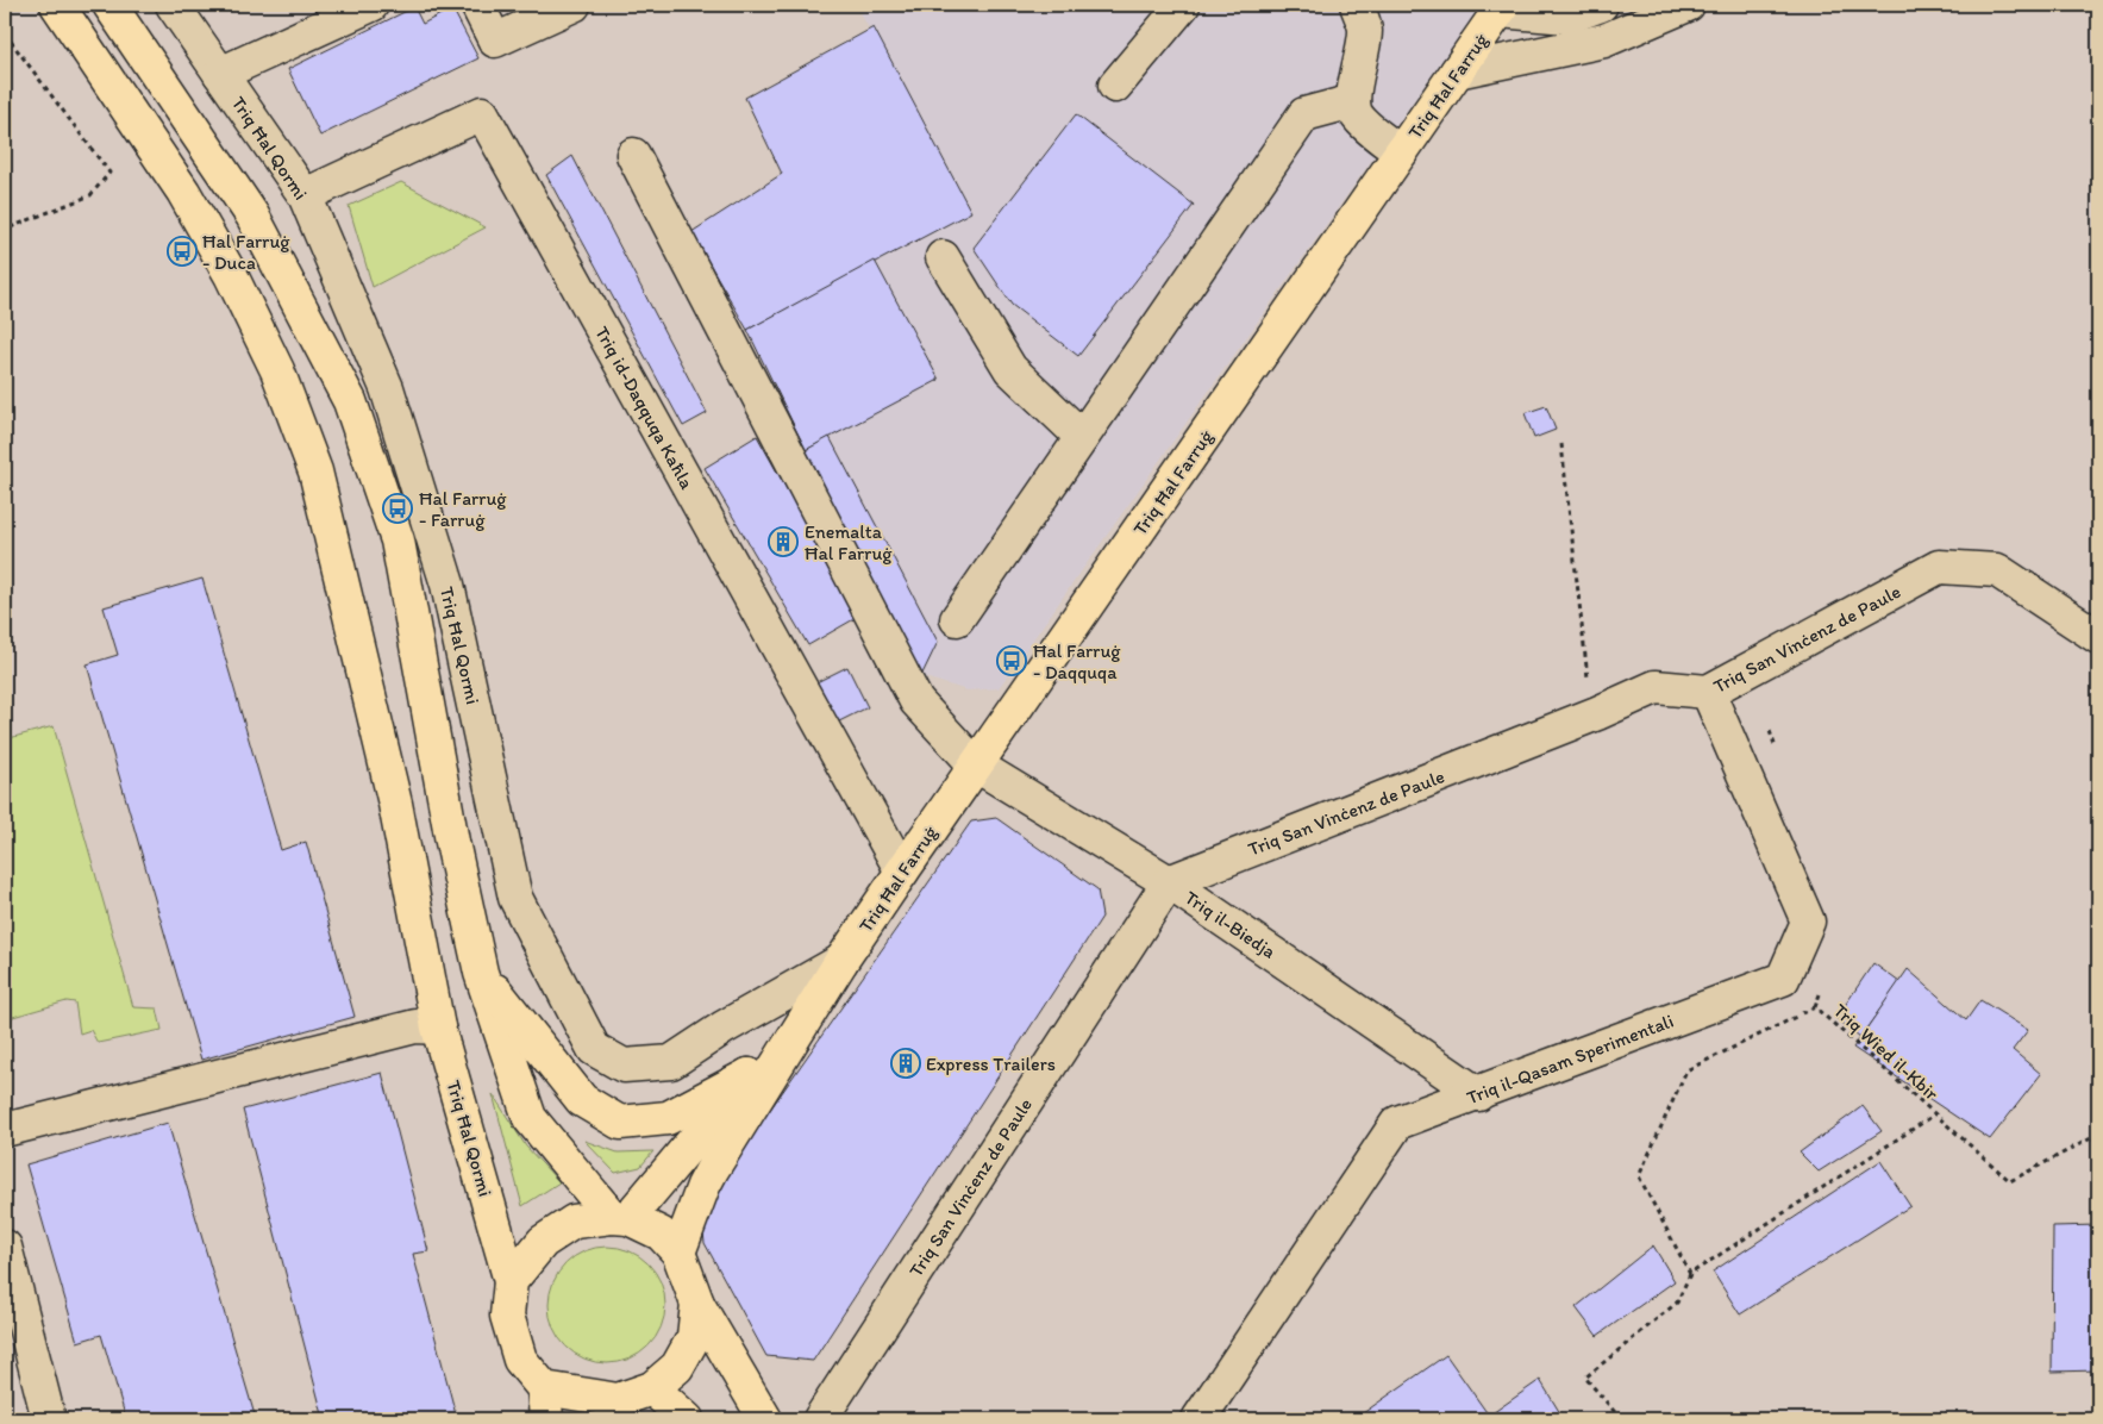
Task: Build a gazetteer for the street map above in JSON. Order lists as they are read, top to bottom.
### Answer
{
  "streets": {
    "main road": ["Triq Ħal Farruġ", "Triq Ħal Qormi"],
    "street": [
      "Triq id-Daqquqa Kaħla",
      "Triq San Vinċenz de Paule",
      "Triq il-Biedja",
      "Triq il-Qasam Sperimentali"
    ],
    "path": ["Triq Wied il-Kbir"]
  },
  "crossings": [
    ["Triq Ħal Farruġ", "Triq Ħal Qormi"],
    ["Triq Ħal Farruġ", "Triq id-Daqquqa Kaħla"],
    ["Triq Ħal Farruġ", "Triq il-Biedja"],
    ["Triq Ħal Qormi", "Triq id-Daqquqa Kaħla"],
    ["Triq San Vinċenz de Paule", "Triq il-Biedja"],
    ["Triq San Vinċenz de Paule", "Triq il-Qasam Sperimentali"],
    ["Triq il-Biedja", "Triq il-Qasam Sperimentali"]
  ],
  "places": {
    "bus stop": ["Ħal Farruġ - Duca", "Ħal Farruġ - Farruġ", "Ħal Farruġ - Daqquqa"],
    "building": ["Enemalta Ħal Farruġ", "Express Trailers"]
  }
}
